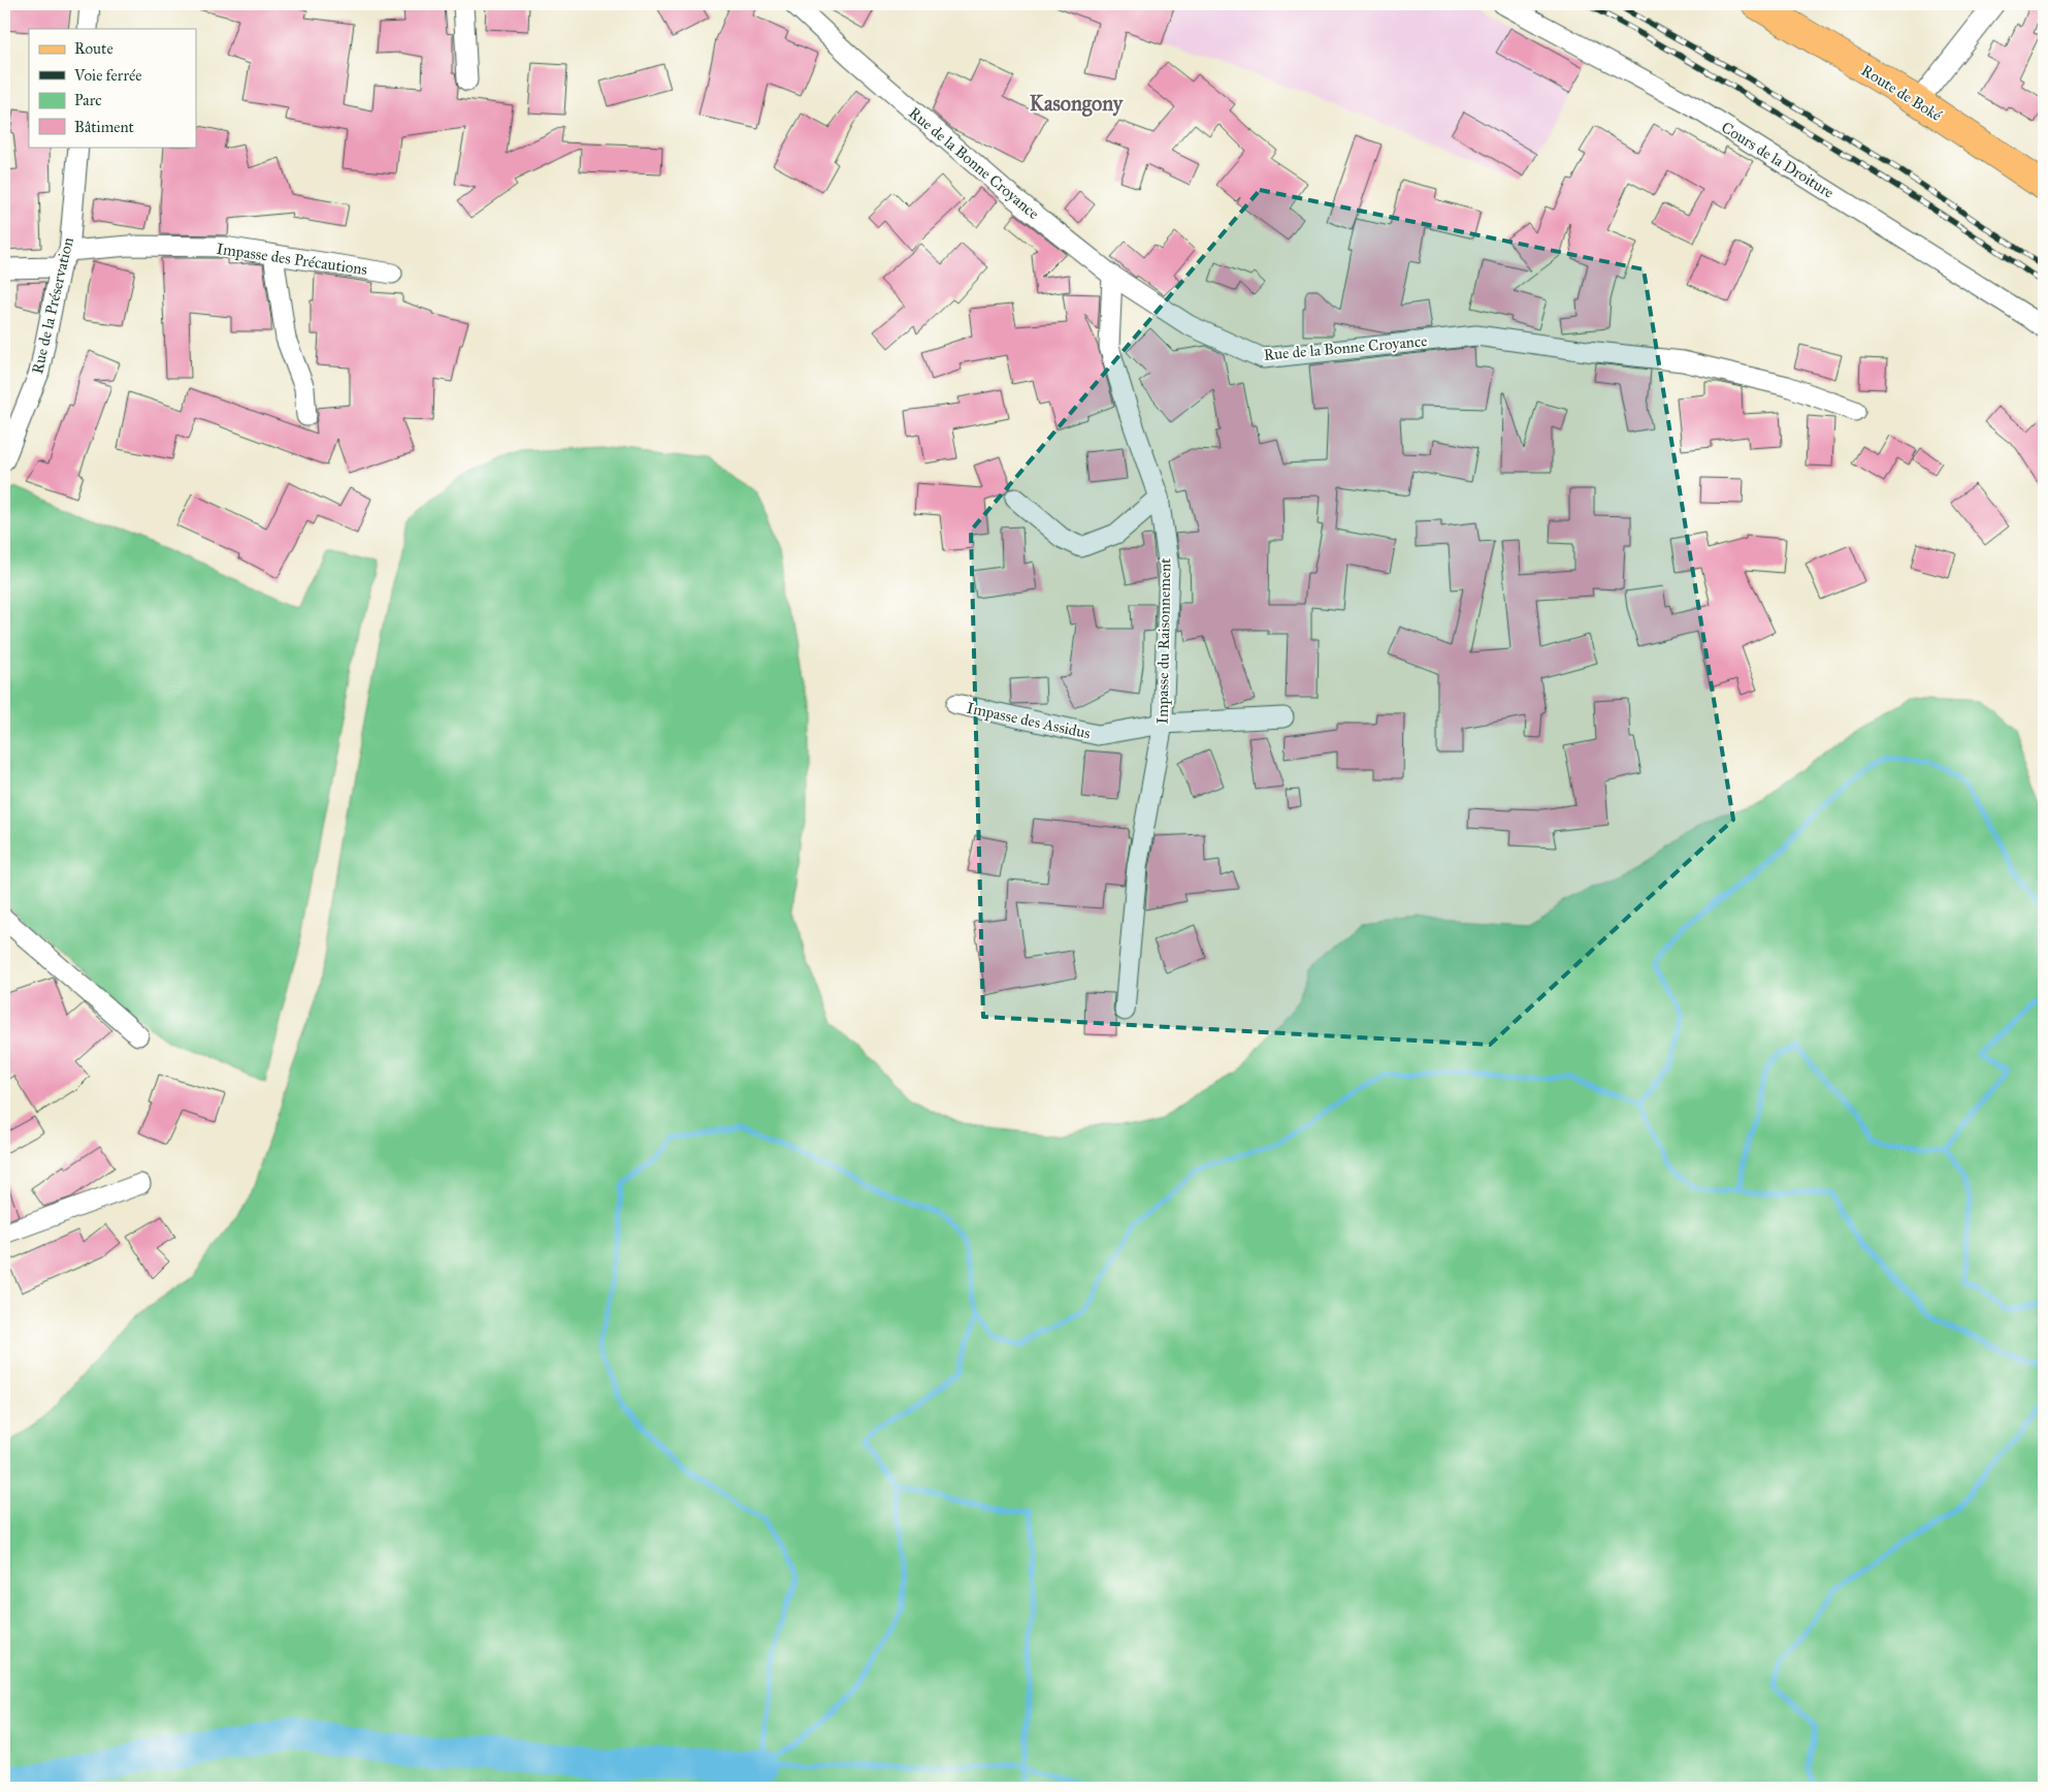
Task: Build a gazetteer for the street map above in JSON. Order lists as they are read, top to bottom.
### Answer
{
  "streets": {
    "main road": ["Route de Boké"],
    "street": [
      "Cours de la Droiture",
      "Rue de la Bonne Croyance",
      "Impasse des Précautions",
      "Rue de la Préservation",
      "Impasse du Raisonnement",
      "Impasse des Assidus"
    ]
  },
  "crossings": [
    ["Rue de la Bonne Croyance", "Impasse du Raisonnement"],
    ["Impasse des Précautions", "Rue de la Préservation"],
    ["Impasse du Raisonnement", "Impasse des Assidus"]
  ],
  "districts": ["Kasongony"],
  "legend": [
    "Route",
    "Voie ferrée",
    "Parc",
    "Bâtiment"
  ]
}
